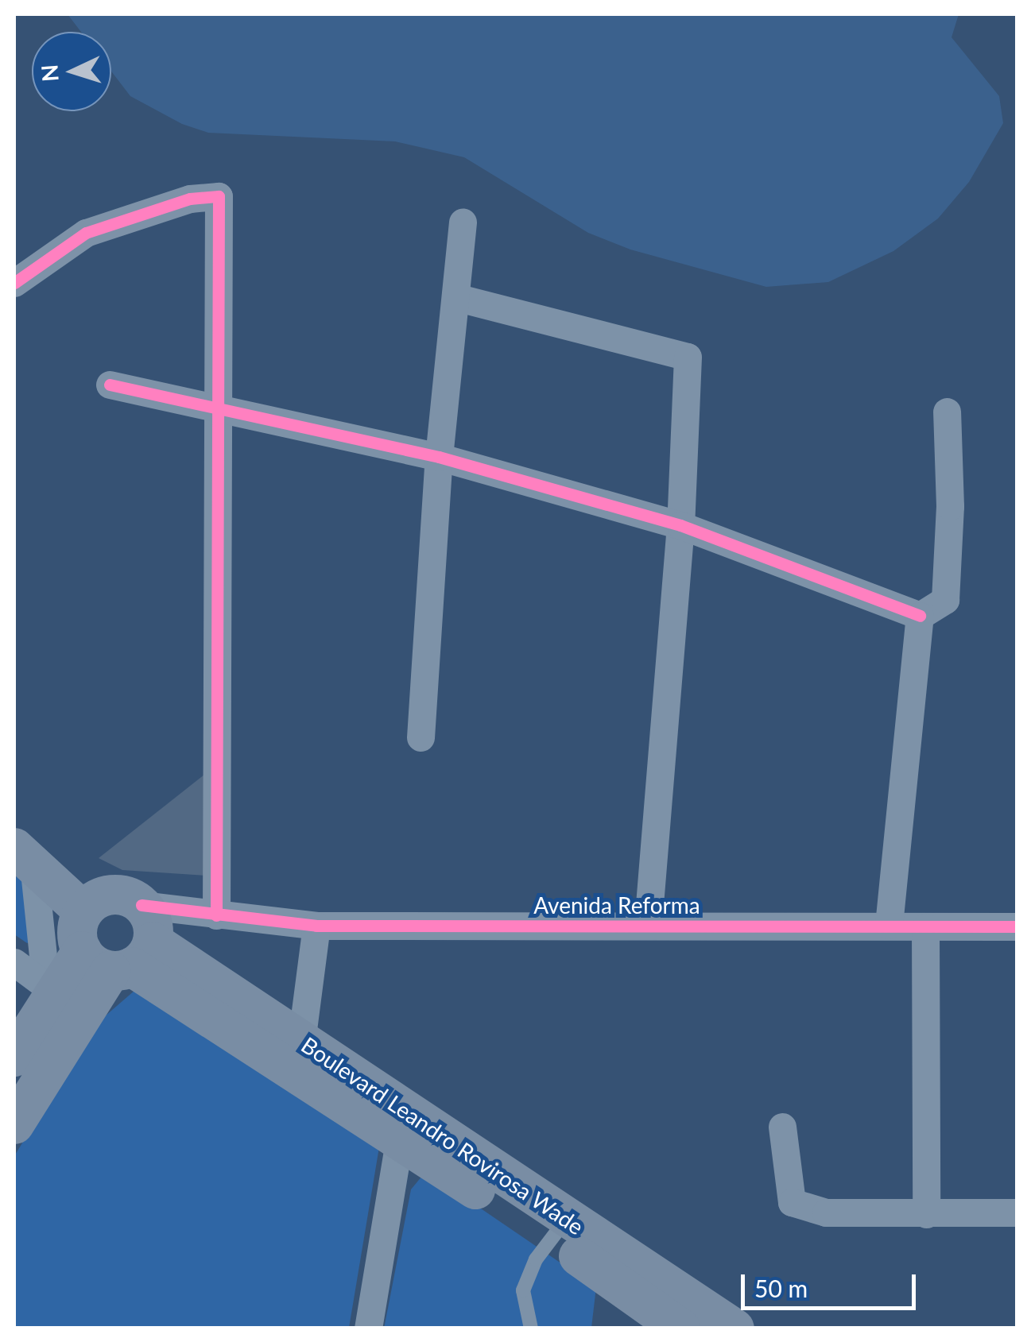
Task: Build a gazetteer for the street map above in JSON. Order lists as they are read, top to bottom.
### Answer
{
  "streets": {
    "main road": ["Boulevard Leandro Rovirosa Wade"],
    "street": ["Avenida Reforma"]
  },
  "crossings": [
    ["Avenida Reforma", "Boulevard Leandro Rovirosa Wade"]
  ],
  "scale_bar": "50 m",
  "north": "left"
}
